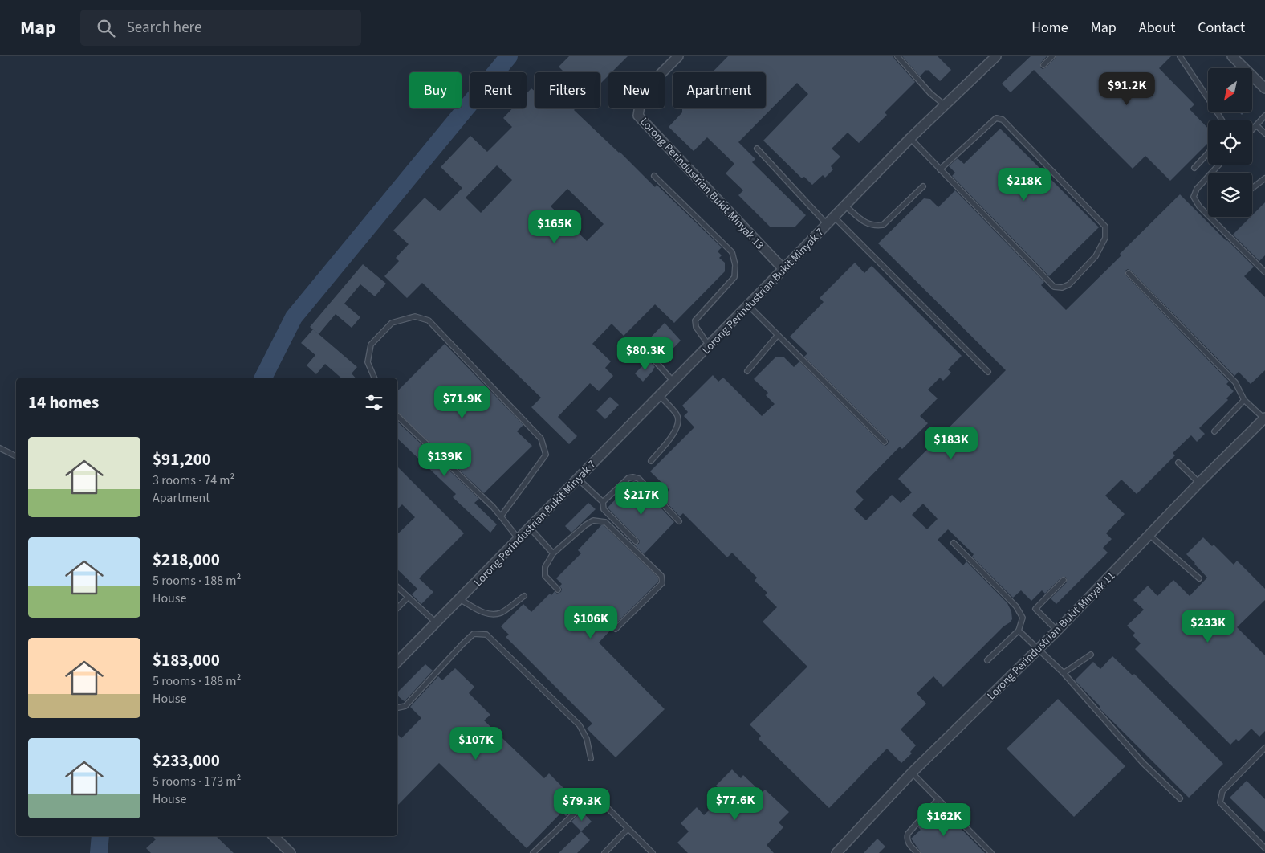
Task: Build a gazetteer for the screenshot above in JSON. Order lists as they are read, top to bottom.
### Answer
{
  "streets": {
    "street": ["Lorong Perindustrian Bukit Minyak 13", "Lorong Perindustrian Bukit Minyak 7", "Lorong Perindustrian Bukit Minyak 11"]
  },
  "crossings": [
    ["Lorong Perindustrian Bukit Minyak 13", "Lorong Perindustrian Bukit Minyak 7"]
  ],
  "north": "bottom left",
  "page": {
    "header": "Map",
    "search": "Search here",
    "nav": [
      "Home",
      "Map",
      "About",
      "Contact"
    ],
    "price": [
      "$91.2K",
      "$218K",
      "$165K",
      "$80.3K",
      "$71.9K",
      "$183K",
      "$139K",
      "$217K",
      "$106K",
      "$233K",
      "$107K",
      "$77.6K",
      "$79.3K",
      "$162K"
    ],
    "chip": [
      "Buy",
      "Rent",
      "Filters",
      "New",
      "Apartment"
    ],
    "heading": "14 homes",
    "list": [
      {
        "name": "$91,200",
        "note": "3 rooms · 74 m² · Apartment"
      },
      {
        "name": "$218,000",
        "note": "5 rooms · 188 m² · House"
      },
      {
        "name": "$183,000",
        "note": "5 rooms · 188 m² · House"
      },
      {
        "name": "$233,000",
        "note": "5 rooms · 173 m² · House"
      }
    ]
  }
}
